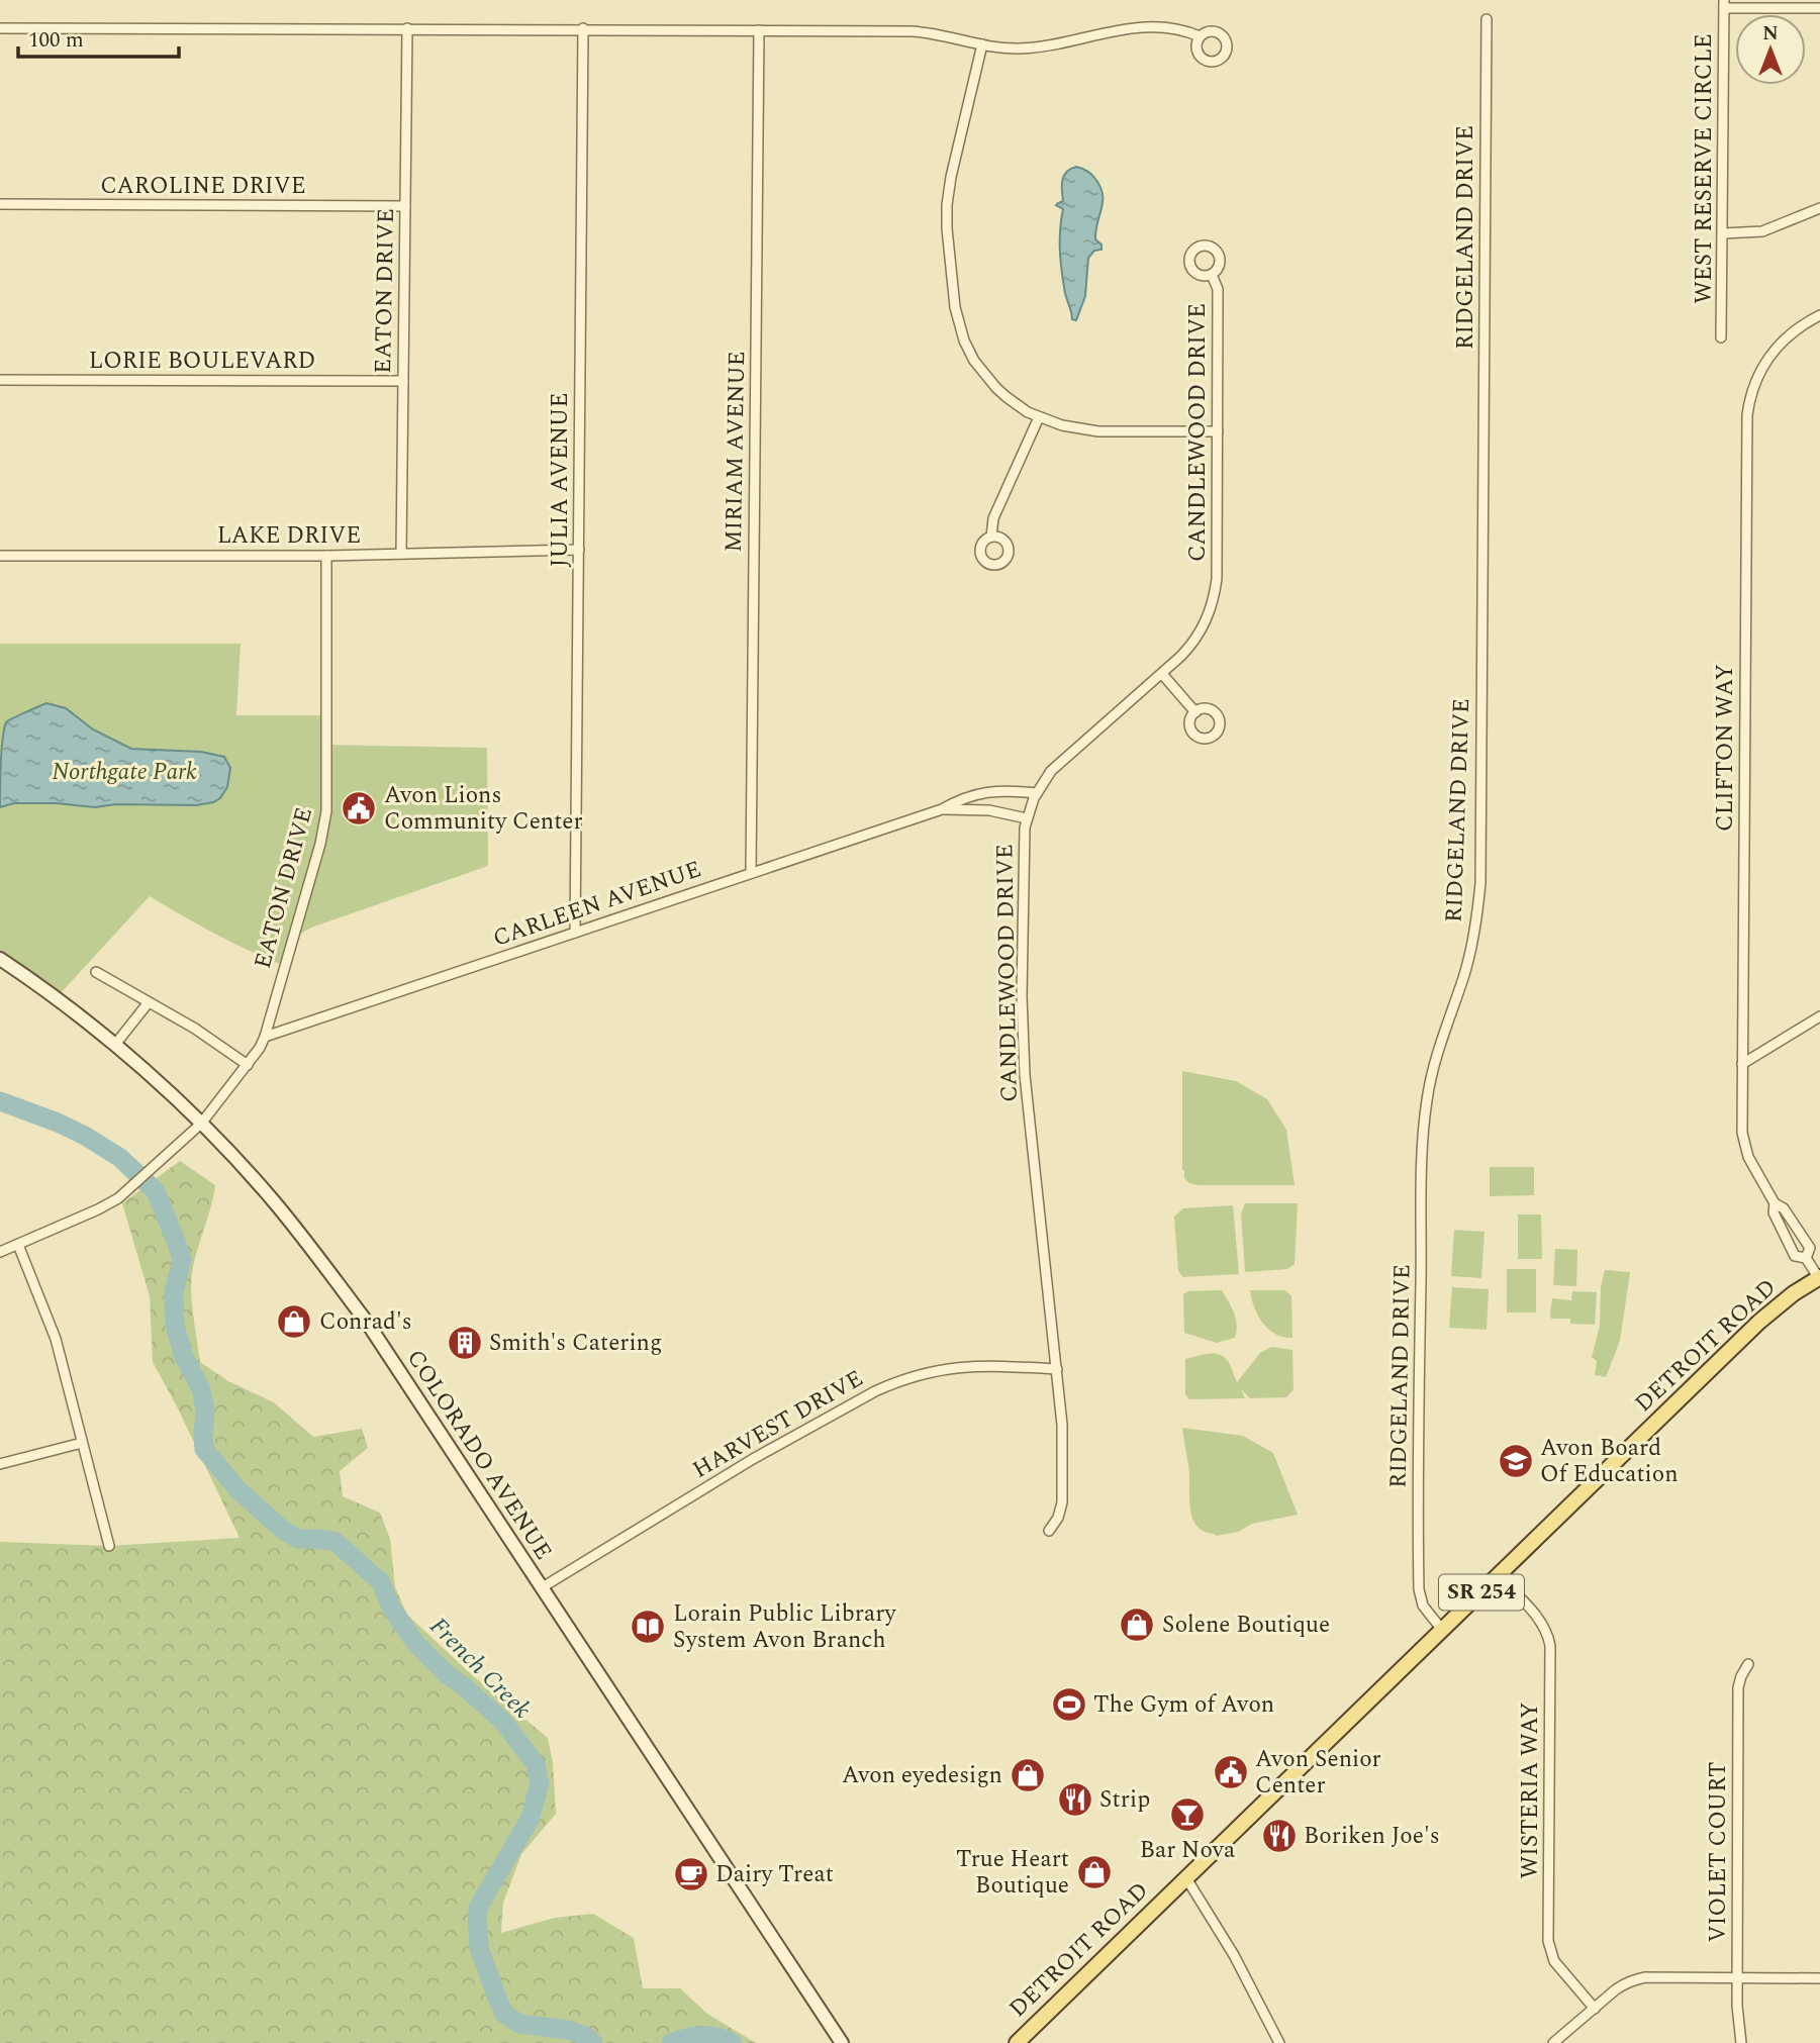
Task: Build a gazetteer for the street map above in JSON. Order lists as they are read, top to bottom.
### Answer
{
  "streets": {
    "main road": ["DETROIT ROAD", "COLORADO AVENUE", "SR 254"],
    "street": [
      "WEST RESERVE CIRCLE",
      "CAROLINE DRIVE",
      "RIDGELAND DRIVE",
      "EATON DRIVE",
      "LORIE BOULEVARD",
      "CANDLEWOOD DRIVE",
      "MIRIAM AVENUE",
      "JULIA AVENUE",
      "LAKE DRIVE",
      "CLIFTON WAY",
      "CARLEEN AVENUE",
      "HARVEST DRIVE",
      "WISTERIA WAY",
      "VIOLET COURT"
    ]
  },
  "crossings": [
    ["CAROLINE DRIVE", "EATON DRIVE"],
    ["RIDGELAND DRIVE", "DETROIT ROAD"],
    ["EATON DRIVE", "LORIE BOULEVARD"],
    ["EATON DRIVE", "LAKE DRIVE"],
    ["EATON DRIVE", "CARLEEN AVENUE"],
    ["EATON DRIVE", "COLORADO AVENUE"],
    ["CANDLEWOOD DRIVE", "CARLEEN AVENUE"],
    ["CANDLEWOOD DRIVE", "HARVEST DRIVE"],
    ["MIRIAM AVENUE", "CARLEEN AVENUE"],
    ["JULIA AVENUE", "LAKE DRIVE"],
    ["JULIA AVENUE", "CARLEEN AVENUE"],
    ["CLIFTON WAY", "DETROIT ROAD"],
    ["DETROIT ROAD", "WISTERIA WAY"],
    ["HARVEST DRIVE", "COLORADO AVENUE"]
  ],
  "water": ["French Creek"],
  "parks": ["Northgate Park"],
  "places": {
    "public building": ["Avon Lions Community Center", "Avon Senior Center"],
    "shop": [
      "Conrad's",
      "Solene Boutique",
      "Avon eyedesign",
      "True Heart Boutique"
    ],
    "building": ["Smith's Catering"],
    "school or university": ["Avon Board Of Education"],
    "library": ["Lorain Public Library System Avon Branch"],
    "sports": ["The Gym of Avon"],
    "restaurant": ["Strip", "Boriken Joe's"],
    "bar": ["Bar Nova"],
    "cafe": ["Dairy Treat"]
  },
  "scale_bar": "100 m",
  "north": "top"
}
